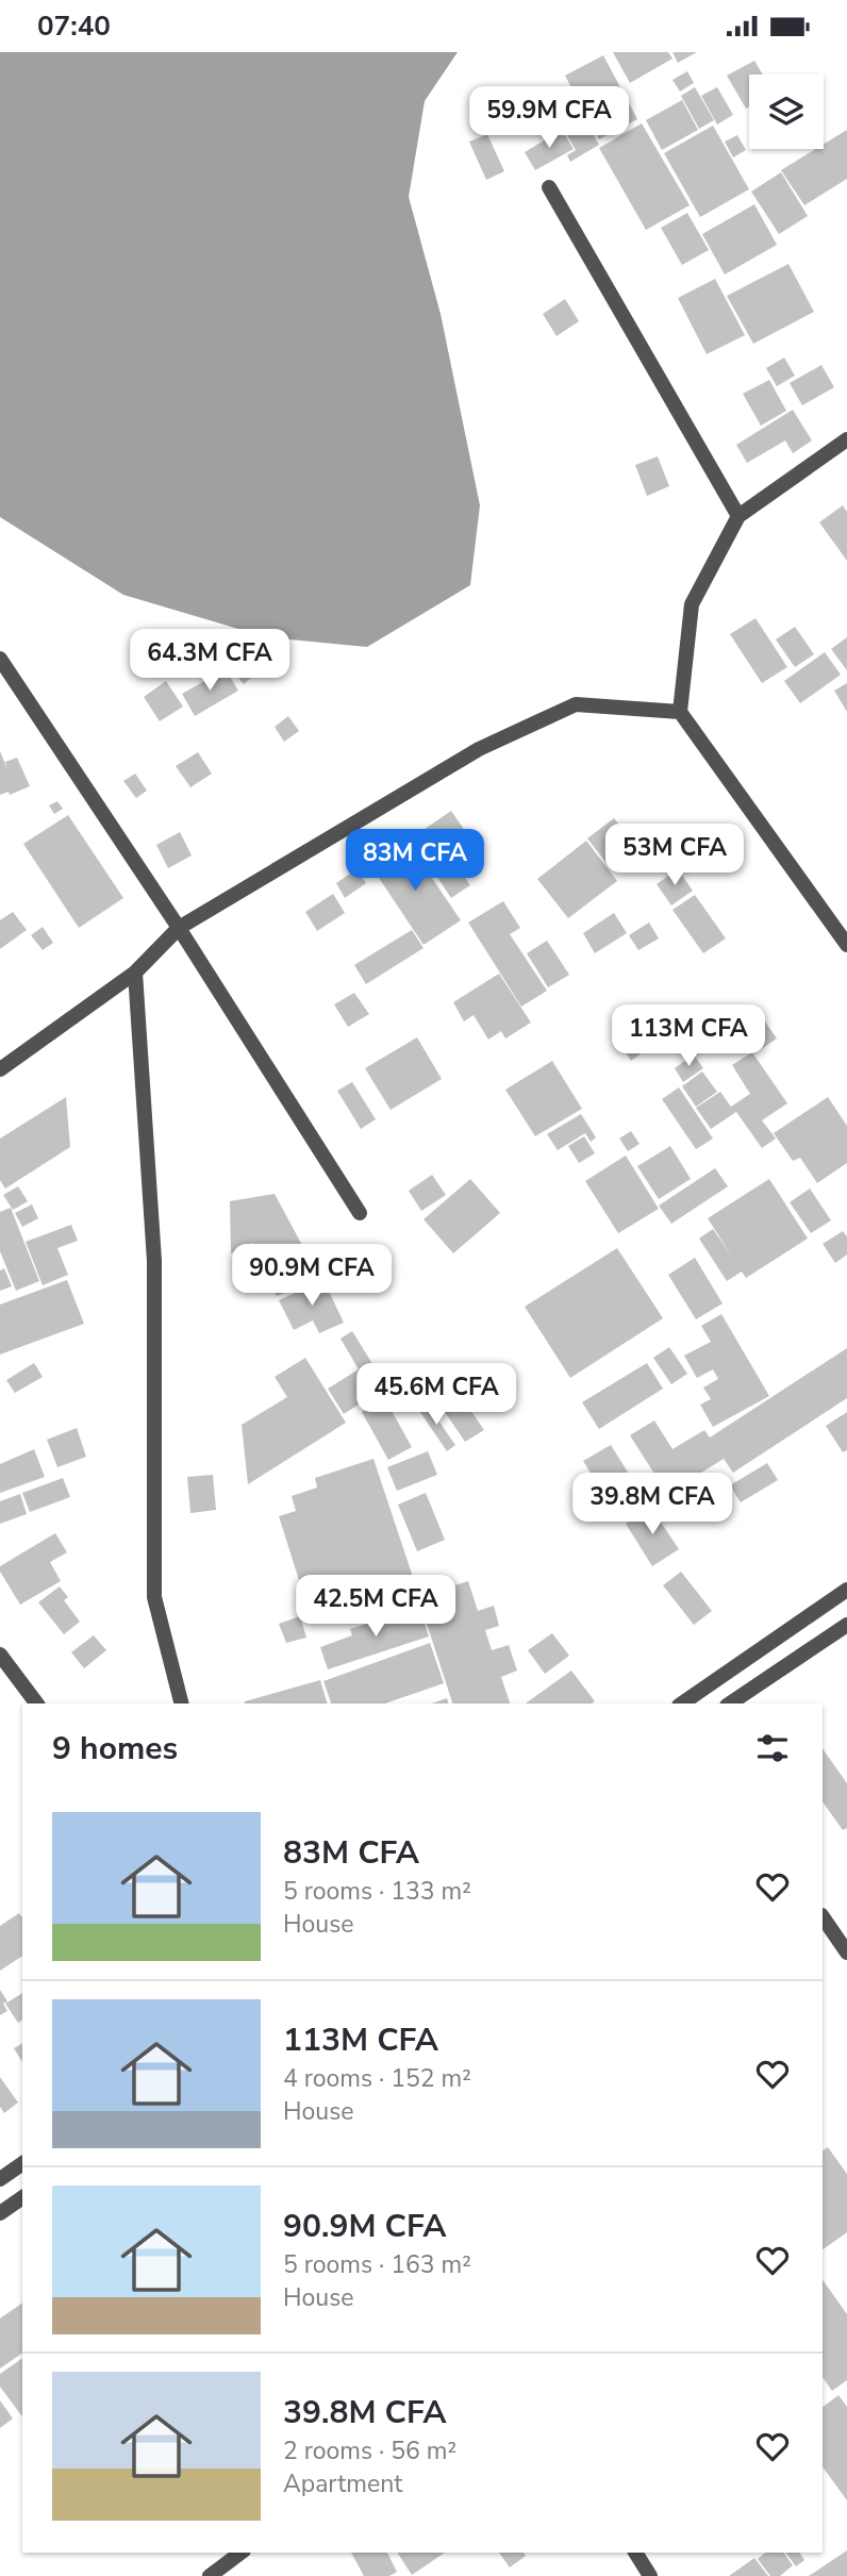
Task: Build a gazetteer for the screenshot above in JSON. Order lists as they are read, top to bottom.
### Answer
{
  "page": {
    "status": "07:40",
    "price": [
      "59.9M CFA",
      "64.3M CFA",
      "53M CFA",
      "83M CFA",
      "113M CFA",
      "90.9M CFA",
      "45.6M CFA",
      "39.8M CFA",
      "42.5M CFA"
    ],
    "heading": "9 homes",
    "list": [
      {
        "name": "83M CFA",
        "note": "5 rooms · 133 m² · House"
      },
      {
        "name": "113M CFA",
        "note": "4 rooms · 152 m² · House"
      },
      {
        "name": "90.9M CFA",
        "note": "5 rooms · 163 m² · House"
      },
      {
        "name": "39.8M CFA",
        "note": "2 rooms · 56 m² · Apartment"
      }
    ]
  }
}
